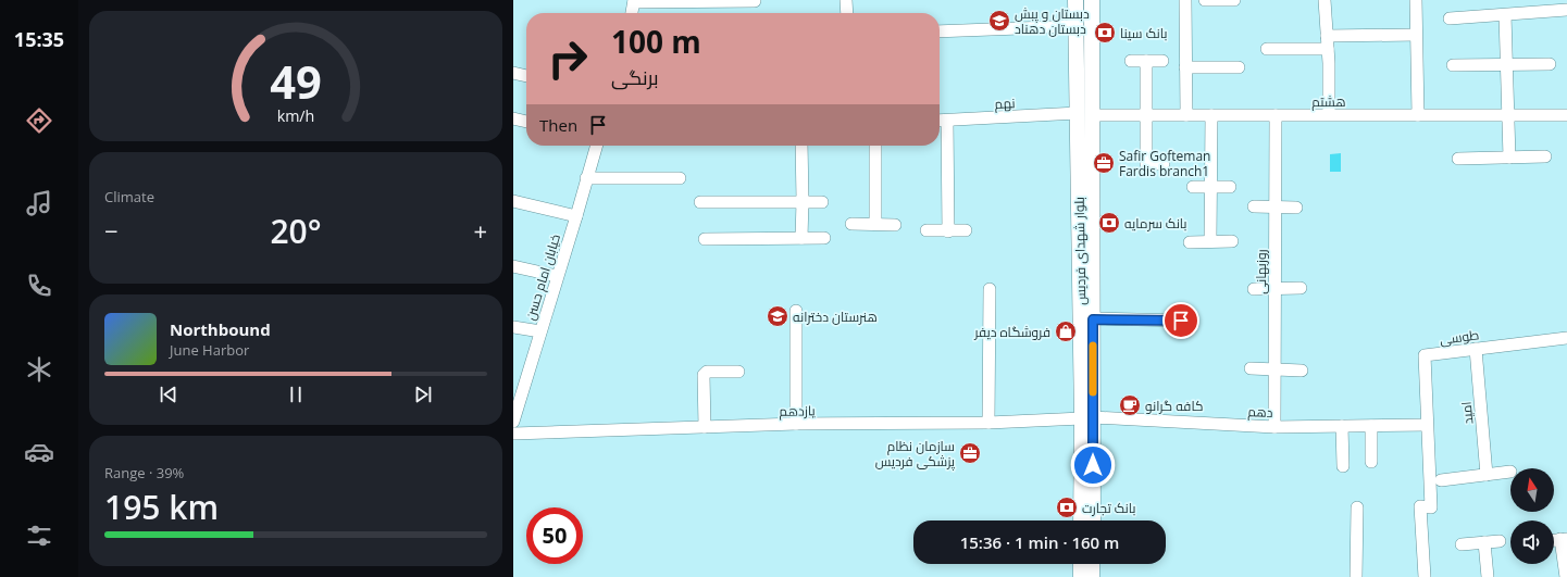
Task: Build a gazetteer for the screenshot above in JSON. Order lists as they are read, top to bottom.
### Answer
{
  "streets": {
    "main road": ["بلوار شهدای فردیس"],
    "street": [
      "هشتم",
      "نهم",
      "روزبهانی",
      "خیابان امام حسن",
      "طوسی",
      "یازدهم",
      "دهم",
      "امید"
    ]
  },
  "crossings": [
    ["هشتم", "نهم"],
    ["هشتم", "بلوار شهدای فردیس"],
    ["هشتم", "روزبهانی"],
    ["نهم", "بلوار شهدای فردیس"],
    ["بلوار شهدای فردیس", "یازدهم"],
    ["بلوار شهدای فردیس", "دهم"],
    ["روزبهانی", "دهم"],
    ["طوسی", "دهم"],
    ["طوسی", "امید"],
    ["یازدهم", "دهم"]
  ],
  "places": {
    "school or university": ["دبستان و پبش دبستان دهناد", "هنرستان دخترانه"],
    "bank": ["بانک سینا", "بانک سرمایه", "بانک تجارت"],
    "office": ["Safir Gofteman Fardis branch1", "سازمان نظام پزشکی فردیس"],
    "shop": ["فروشگاه دیفر"],
    "cafe": ["کافه گرانو"]
  },
  "north": "top",
  "page": {
    "tabs": "15:35",
    "turn": ["100 m", "برنگی"],
    "then": "Then",
    "tile": [
      "Climate",
      ["Range · 39%", "195 km"]
    ],
    "heat": ["−", "20°", "+"],
    "song": ["Northbound", "June Harbor"],
    "limit": "50",
    "trip": "15:36 · 1 min · 160 m",
    "gauge": ["49", "km/h"]
  }
}
